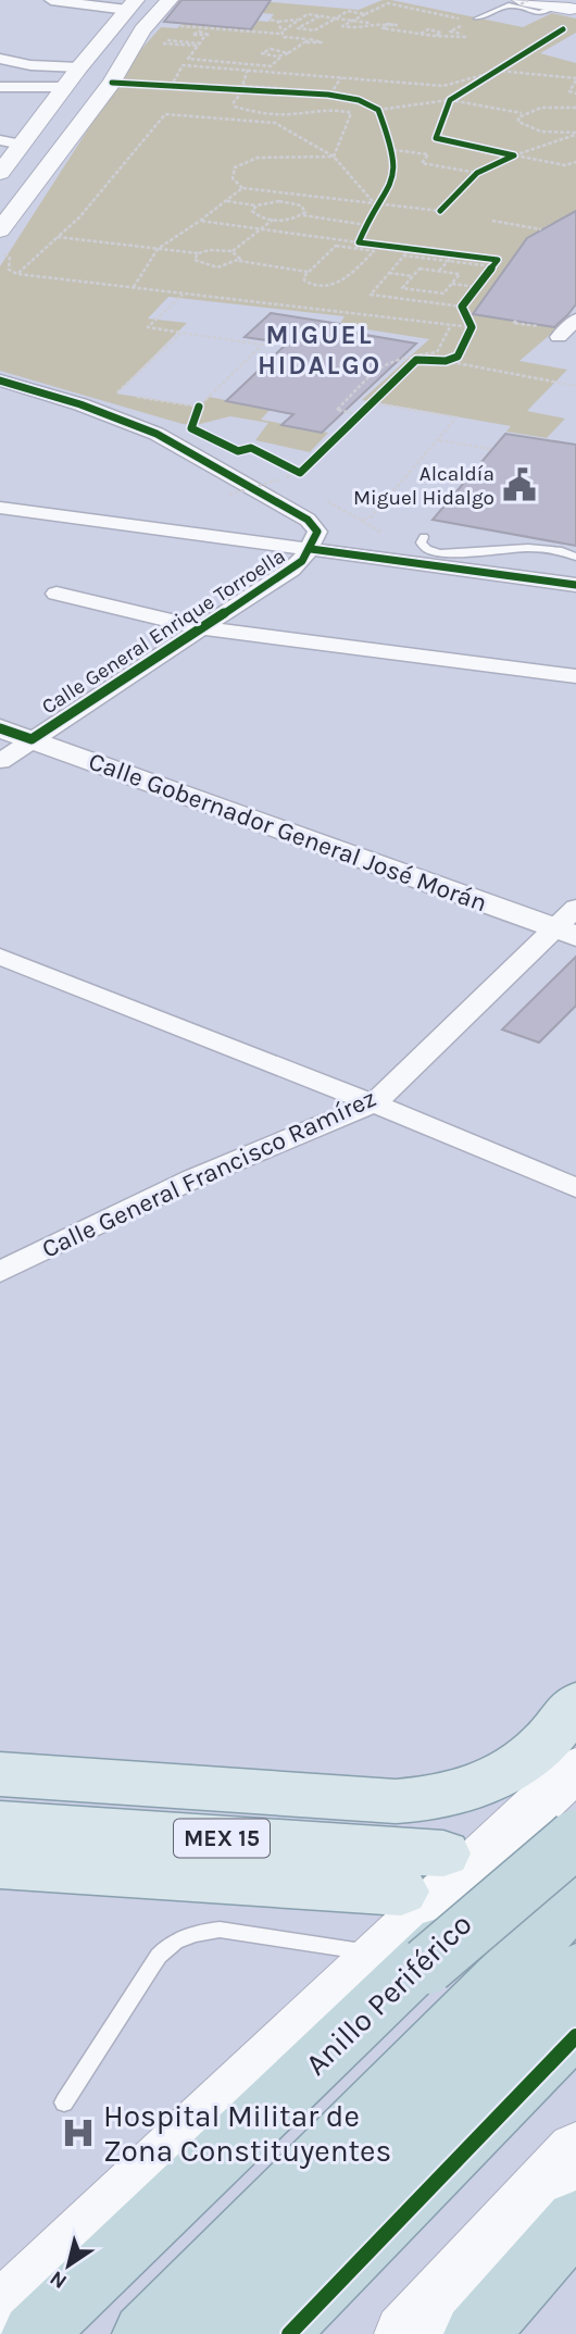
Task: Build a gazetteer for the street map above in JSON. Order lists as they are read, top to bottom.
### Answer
{
  "streets": {
    "highway": ["Anillo Periférico"],
    "main road": ["MEX 15"],
    "street": ["Calle General Enrique Torroella", "Calle Gobernador General José Morán", "Calle General Francisco Ramírez"]
  },
  "crossings": [
    ["Calle General Enrique Torroella", "Calle Gobernador General José Morán"],
    ["Calle Gobernador General José Morán", "Calle General Francisco Ramírez"]
  ],
  "districts": ["MIGUEL HIDALGO"],
  "places": {
    "public building": ["Alcaldía Miguel Hidalgo"],
    "hospital": ["Hospital Militar de Zona Constituyentes"]
  },
  "north": "bottom left"
}
